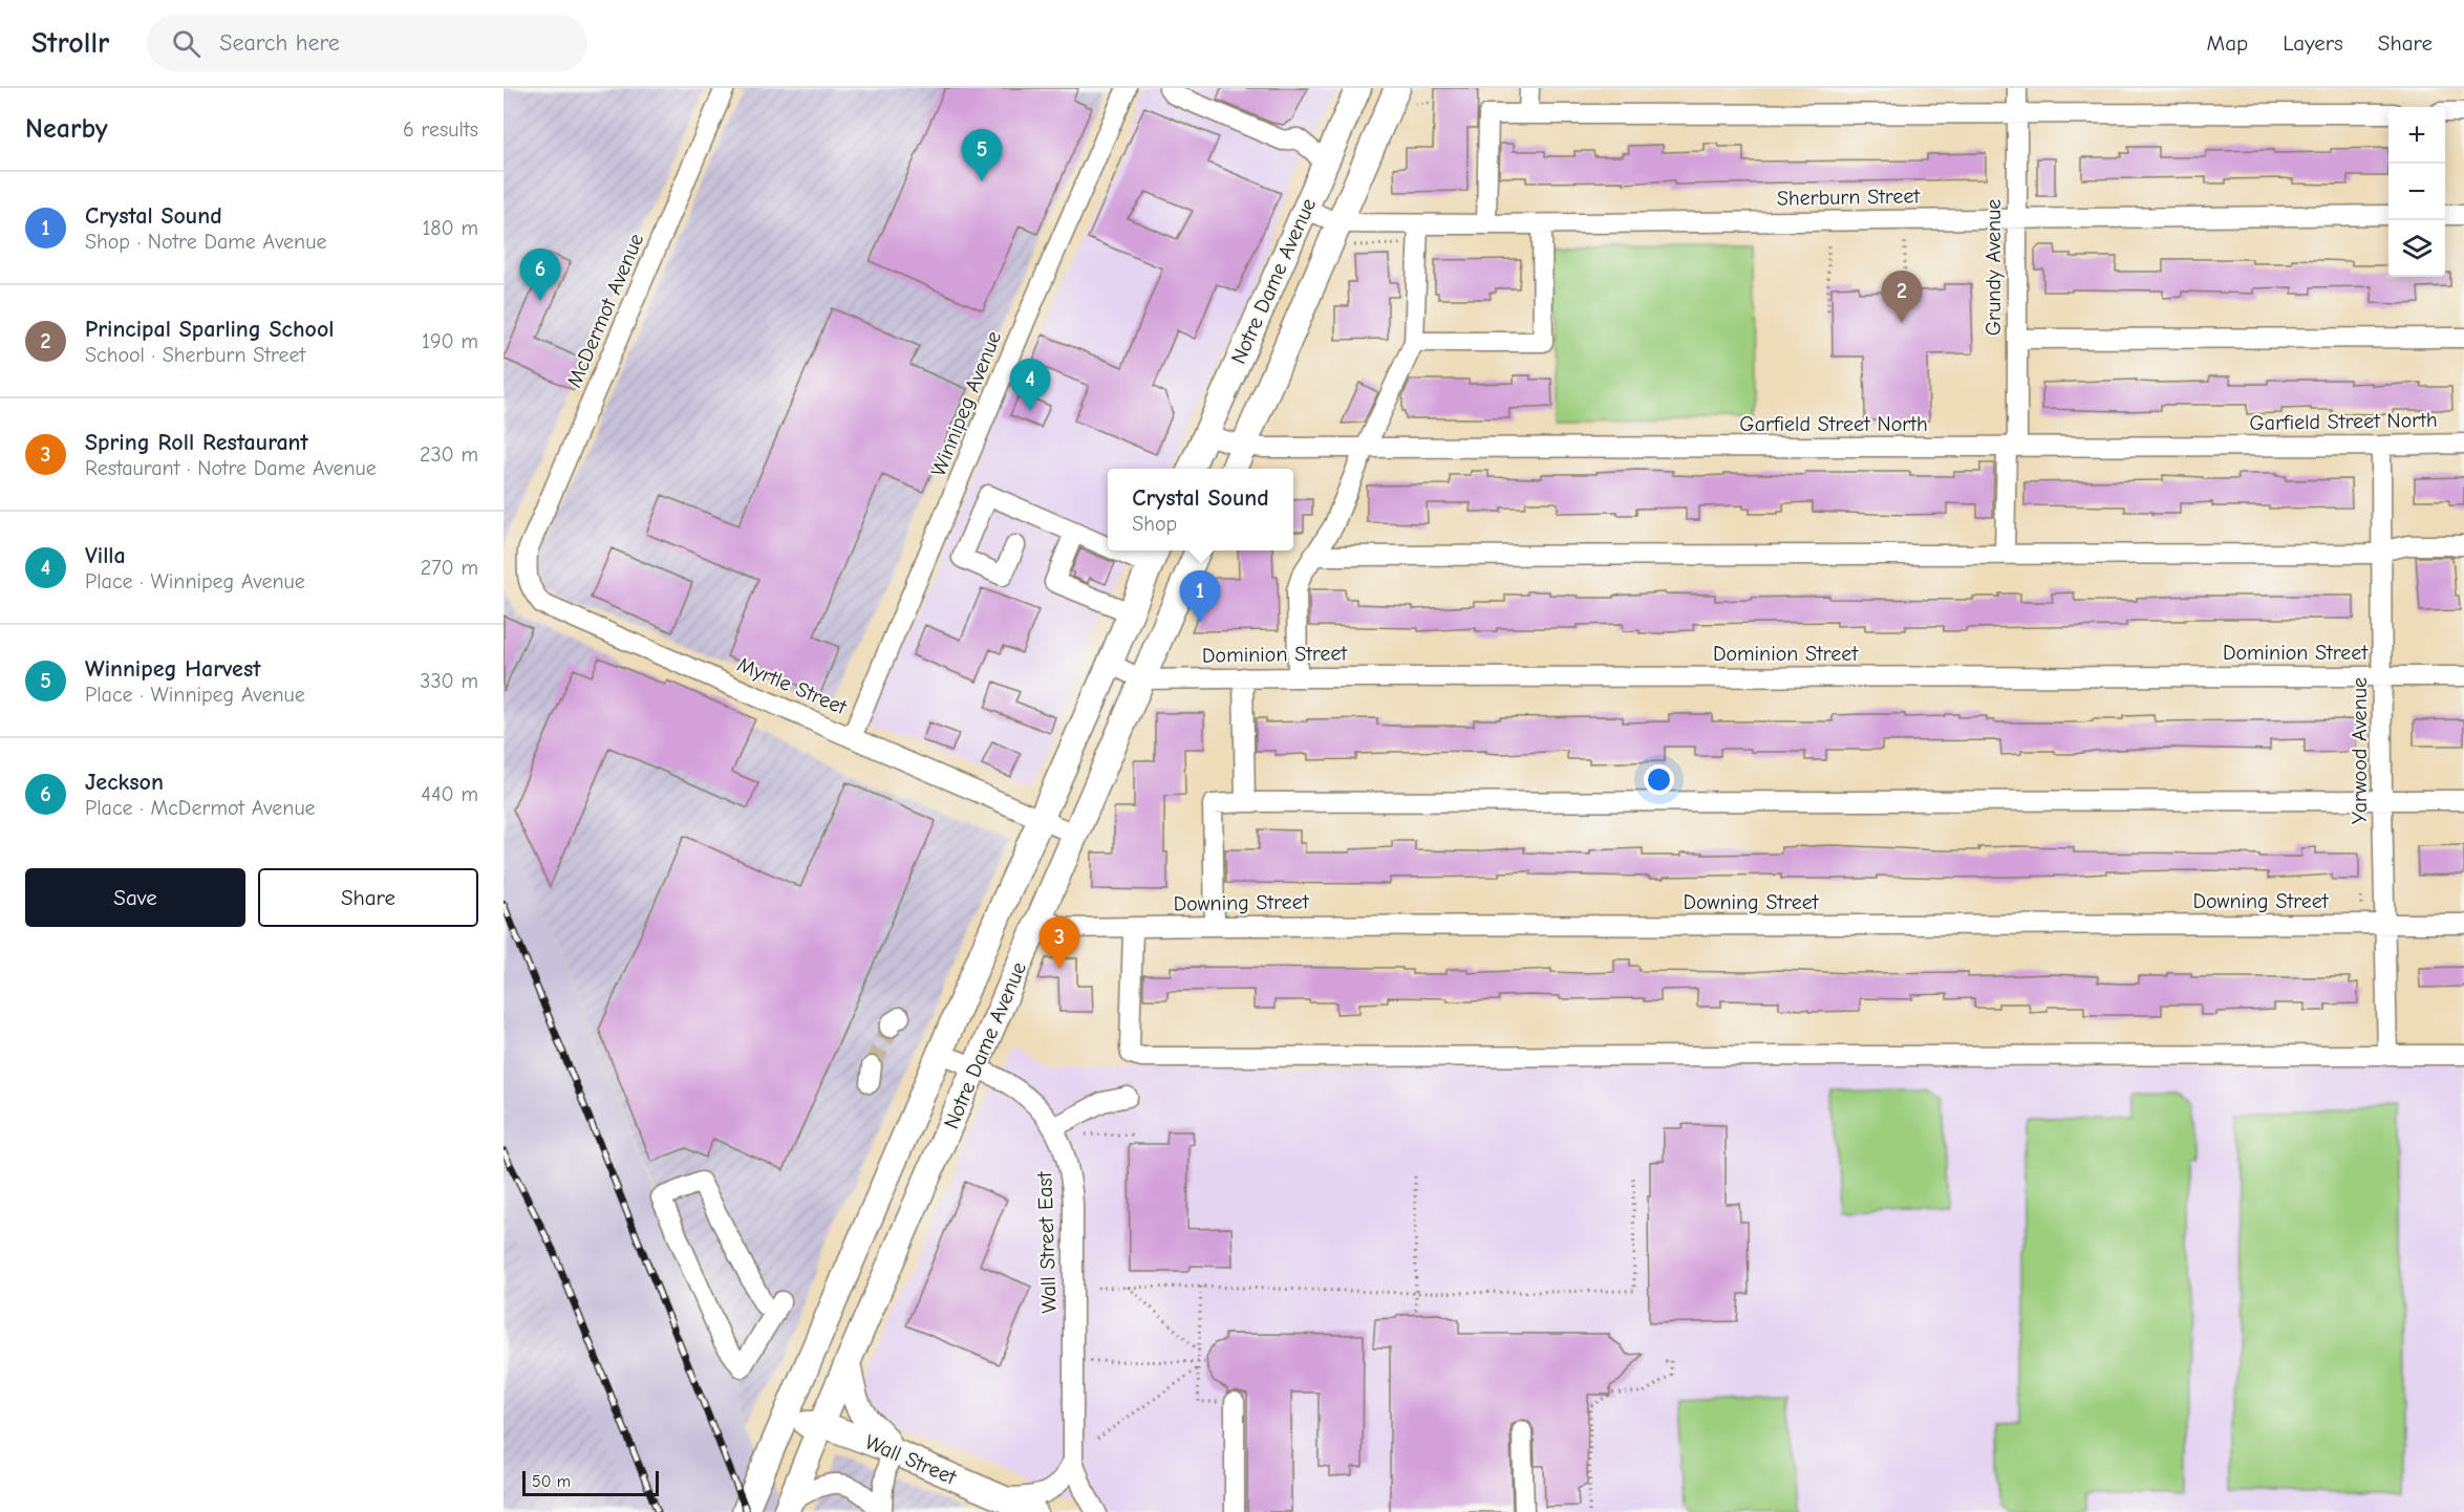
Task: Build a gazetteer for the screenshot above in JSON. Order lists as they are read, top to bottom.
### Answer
{
  "streets": {
    "main road": ["Notre Dame Avenue", "Wall Street"],
    "street": [
      "Sherburn Street",
      "Grundy Avenue",
      "McDermot Avenue",
      "Winnipeg Avenue",
      "Garfield Street North",
      "Dominion Street",
      "Myrtle Street",
      "Yarwood Avenue",
      "Downing Street",
      "Wall Street East"
    ]
  },
  "crossings": [
    ["Sherburn Street", "Grundy Avenue"],
    ["Sherburn Street", "Notre Dame Avenue"],
    ["Grundy Avenue", "Garfield Street North"],
    ["Notre Dame Avenue", "Garfield Street North"],
    ["Notre Dame Avenue", "Dominion Street"],
    ["Notre Dame Avenue", "Myrtle Street"],
    ["Notre Dame Avenue", "Downing Street"],
    ["Notre Dame Avenue", "Wall Street East"],
    ["Notre Dame Avenue", "Wall Street"],
    ["McDermot Avenue", "Myrtle Street"],
    ["Winnipeg Avenue", "Myrtle Street"],
    ["Garfield Street North", "Yarwood Avenue"],
    ["Dominion Street", "Yarwood Avenue"],
    ["Yarwood Avenue", "Downing Street"]
  ],
  "scale_bar": "50 m",
  "page": {
    "header": "Strollr",
    "search": "Search here",
    "nav": ["Map", "Layers", "Share"],
    "heading": ["Nearby", "6 results"],
    "map_buttons": ["+", "−"],
    "pins": [
      "5",
      "6",
      "2",
      "4",
      "1",
      "3"
    ],
    "list": [
      {
        "mark": "1",
        "name": "Crystal Sound",
        "note": "Shop · Notre Dame Avenue",
        "value": "180 m"
      },
      {
        "mark": "2",
        "name": "Principal Sparling School",
        "note": "School · Sherburn Street",
        "value": "190 m"
      },
      {
        "mark": "3",
        "name": "Spring Roll Restaurant",
        "note": "Restaurant · Notre Dame Avenue",
        "value": "230 m"
      },
      {
        "mark": "4",
        "name": "Villa",
        "note": "Place · Winnipeg Avenue",
        "value": "270 m"
      },
      {
        "mark": "5",
        "name": "Winnipeg Harvest",
        "note": "Place · Winnipeg Avenue",
        "value": "330 m"
      },
      {
        "mark": "6",
        "name": "Jeckson",
        "note": "Place · McDermot Avenue",
        "value": "440 m"
      }
    ],
    "popup": ["Crystal Sound", "Shop"],
    "buttons": ["Save", "Share"],
    "scale": "50 m"
  }
}
